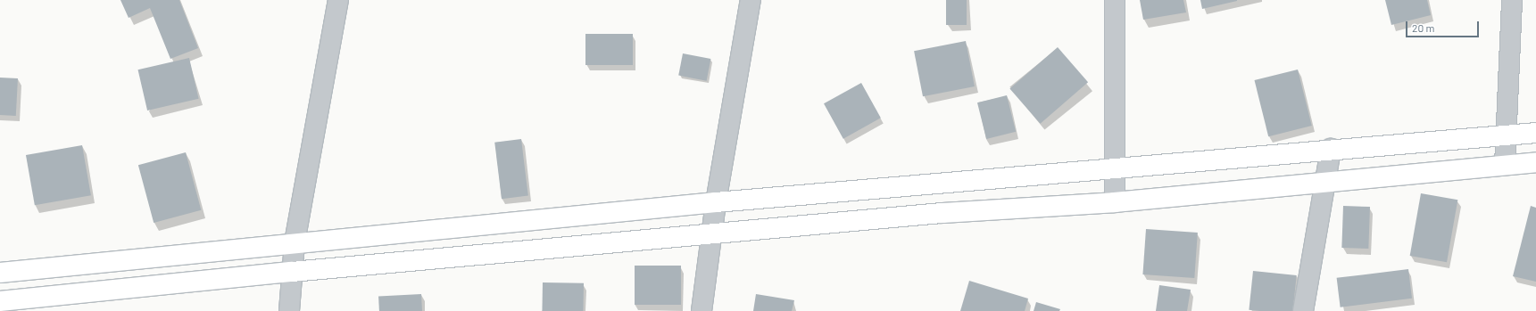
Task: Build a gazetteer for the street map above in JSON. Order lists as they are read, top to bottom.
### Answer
{
  "scale_bar": "20 m"
}
